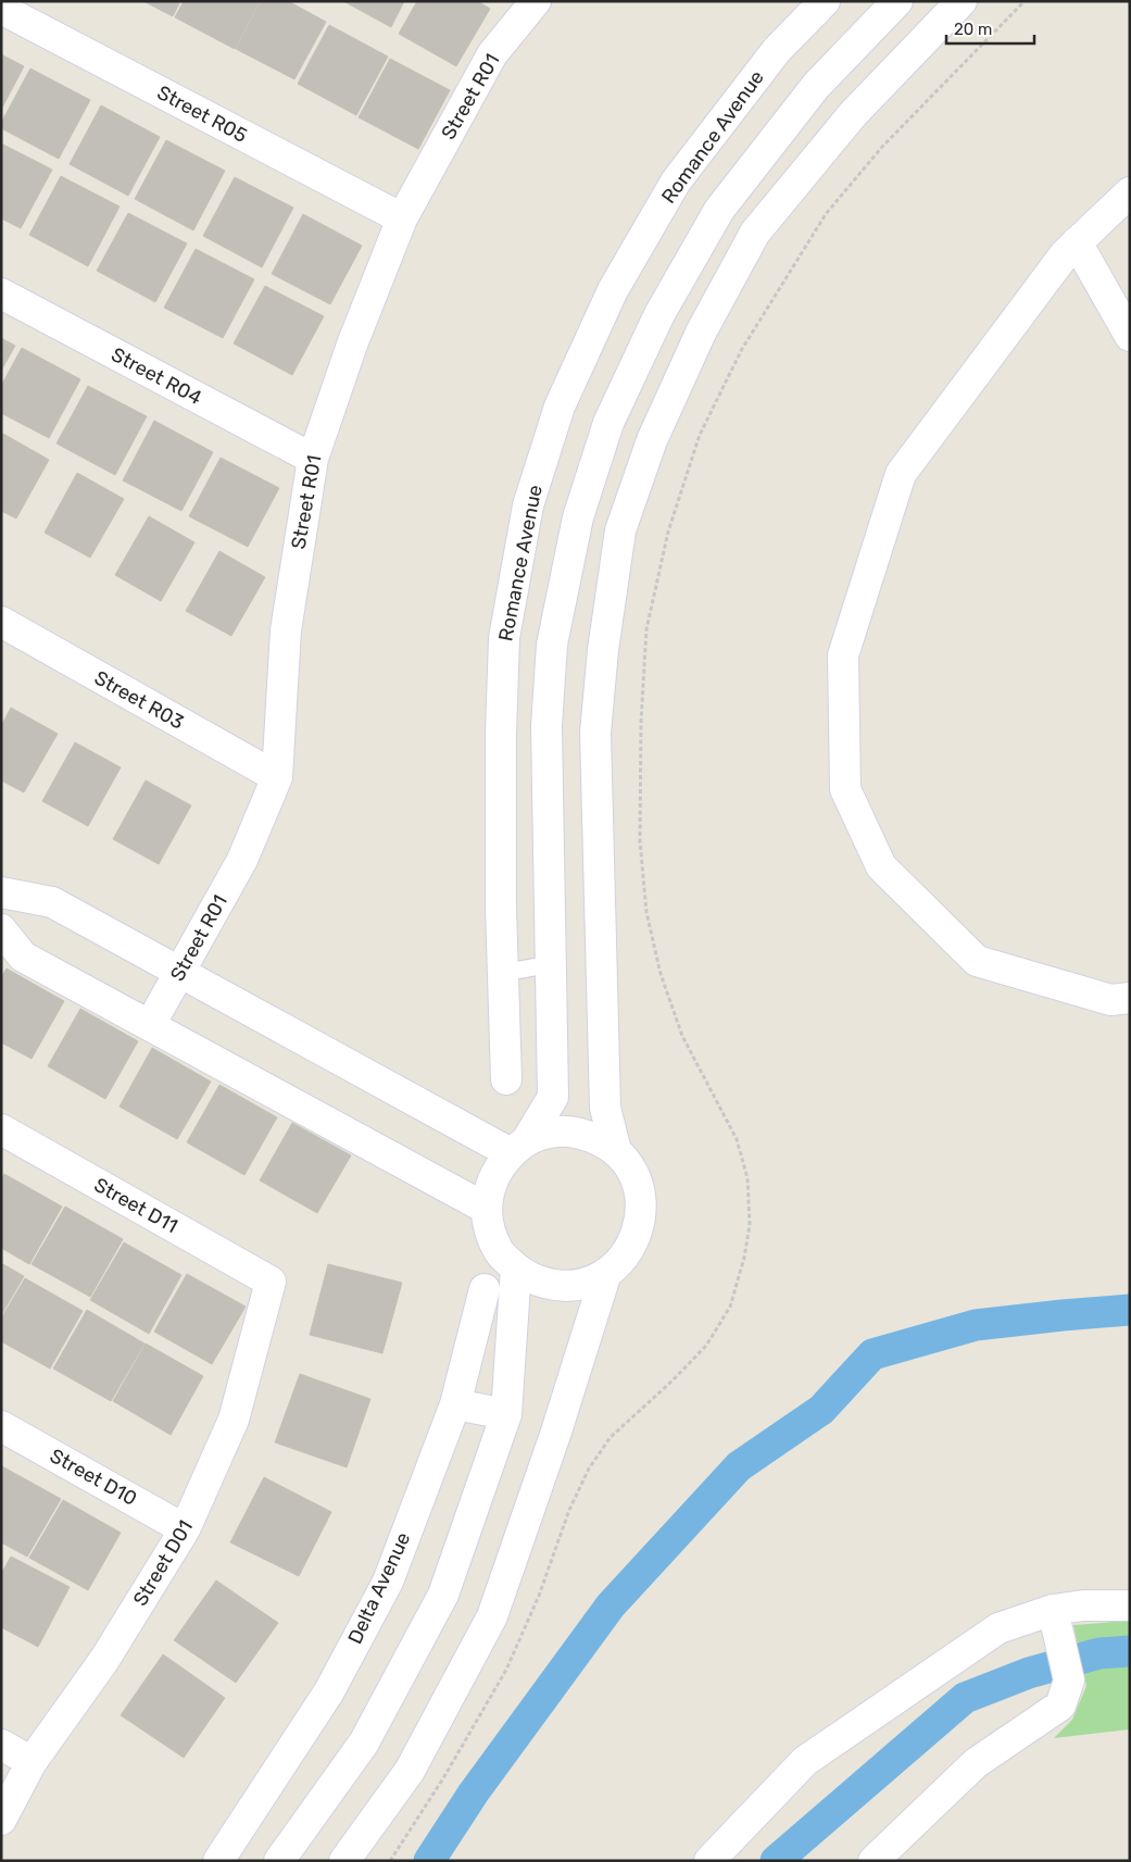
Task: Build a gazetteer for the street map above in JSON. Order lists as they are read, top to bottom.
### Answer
{
  "streets": {
    "street": [
      "Street R01",
      "Street R05",
      "Romance Avenue",
      "Street R04",
      "Street R03",
      "Street D11",
      "Street D10",
      "Street D01",
      "Delta Avenue"
    ]
  },
  "crossings": [
    ["Street R01", "Street R05"],
    ["Street R01", "Street R04"],
    ["Street R01", "Street R03"],
    ["Street D11", "Street D01"],
    ["Street D10", "Street D01"]
  ],
  "scale_bar": "20 m"
}
